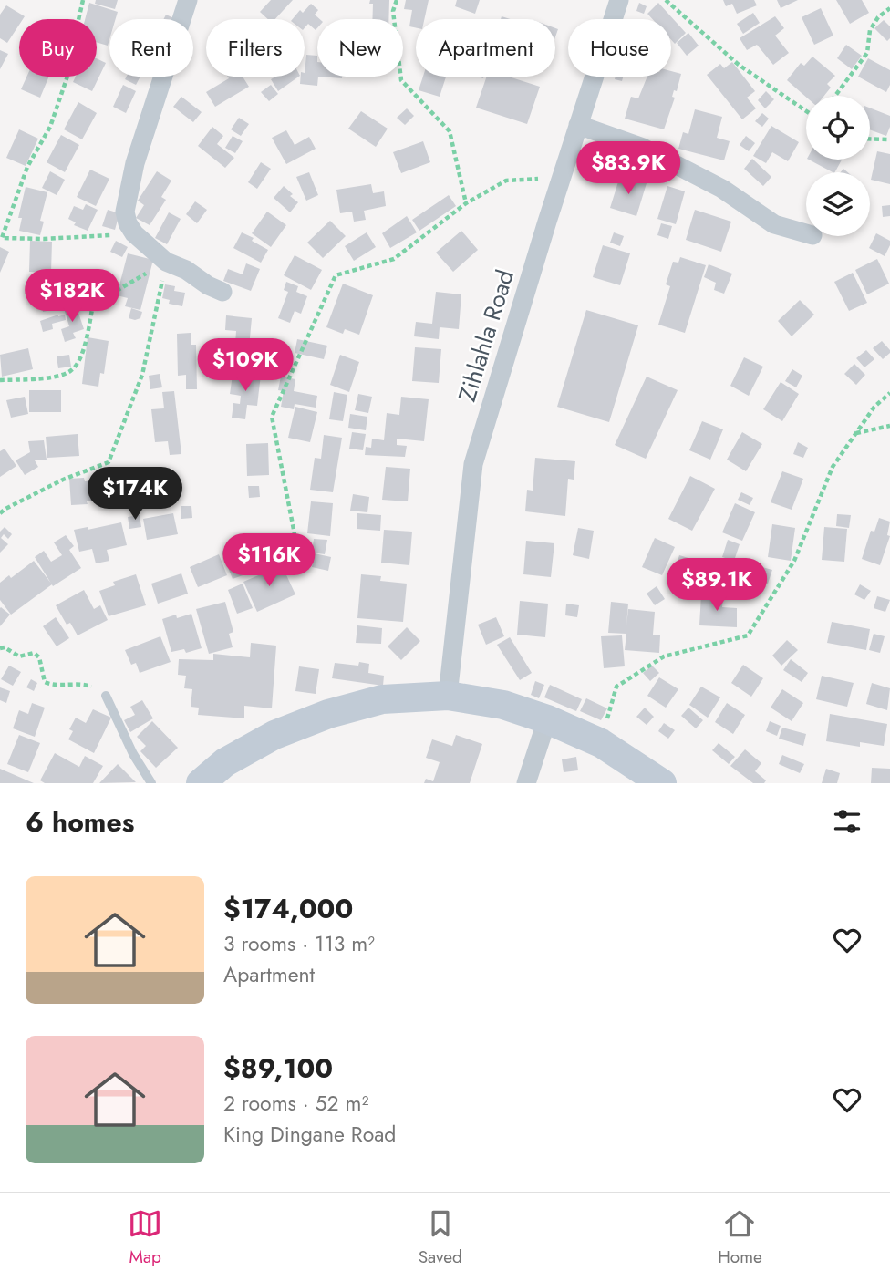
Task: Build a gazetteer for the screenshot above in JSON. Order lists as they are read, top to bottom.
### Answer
{
  "streets": {
    "street": ["Zihlahla Road"]
  },
  "page": {
    "chip": [
      "Buy",
      "Rent",
      "Filters",
      "New",
      "Apartment",
      "House"
    ],
    "price": [
      "$83.9K",
      "$182K",
      "$109K",
      "$174K",
      "$116K",
      "$89.1K"
    ],
    "heading": "6 homes",
    "list": [
      {
        "name": "$174,000",
        "note": "3 rooms · 113 m² · Apartment"
      },
      {
        "name": "$89,100",
        "note": "2 rooms · 52 m² · King Dingane Road"
      }
    ],
    "tabs": ["Map", "Saved", "Home"]
  }
}
